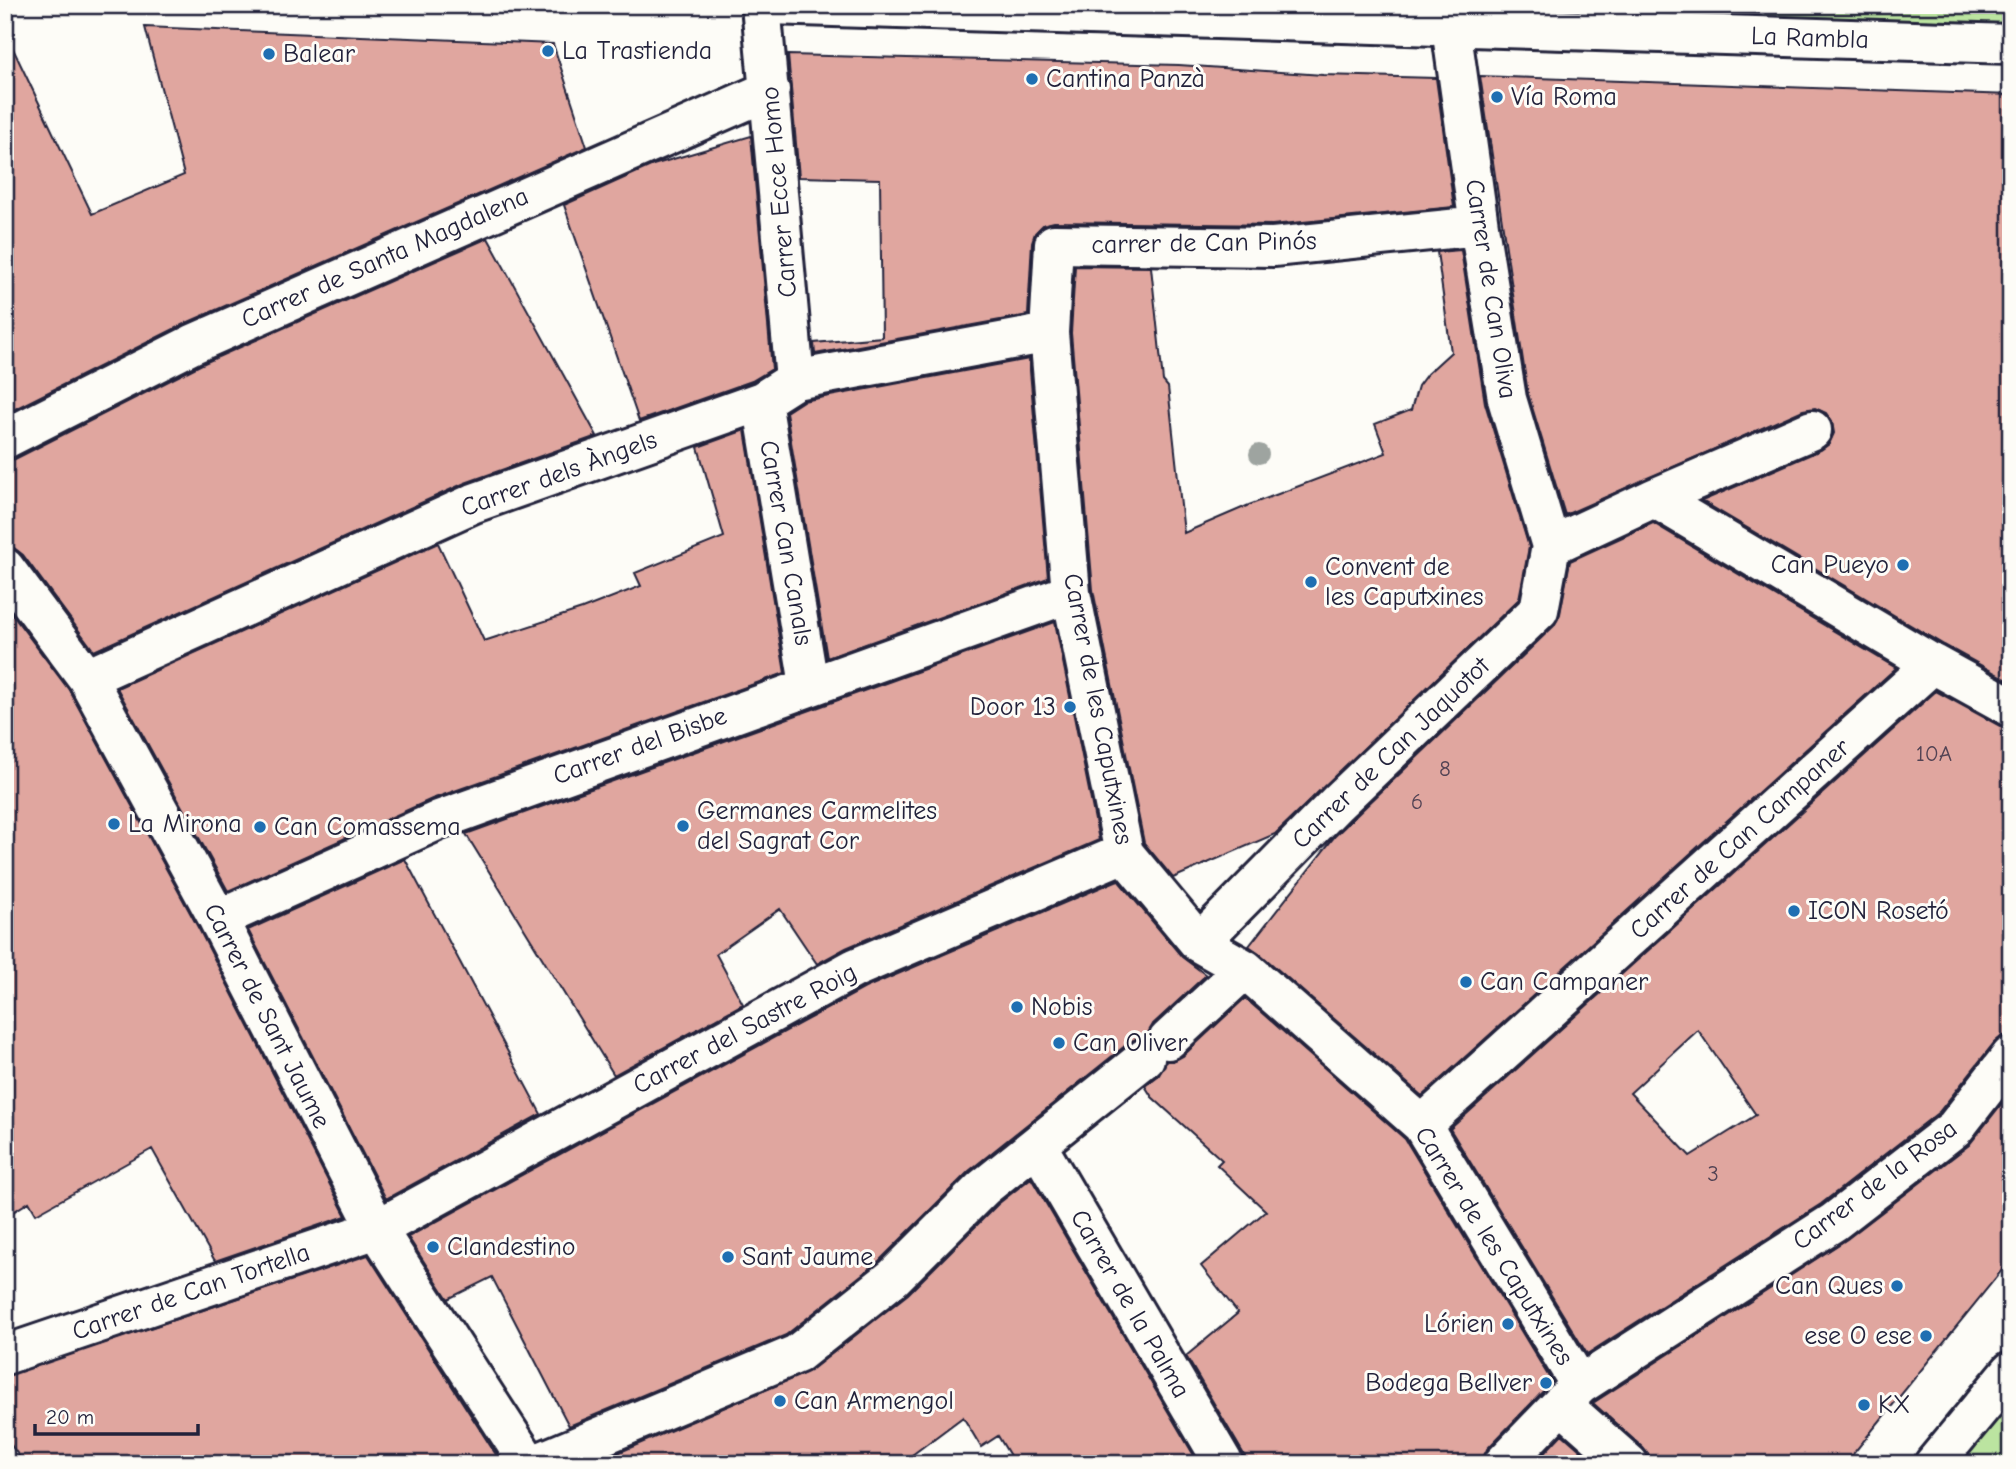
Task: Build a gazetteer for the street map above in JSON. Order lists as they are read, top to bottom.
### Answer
{
  "streets": {
    "street": [
      "La Rambla",
      "Carrer Ecce Homo",
      "carrer de Can Pinós",
      "Carrer de Santa Magdalena",
      "Carrer de Can Oliva",
      "Carrer dels Àngels",
      "Carrer Can Canals",
      "Carrer de les Caputxines",
      "Carrer del Bisbe",
      "Carrer de Can Jaquotot",
      "Carrer de Can Campaner",
      "Carrer de Sant Jaume",
      "Carrer del Sastre Roig",
      "Carrer de la Rosa",
      "Carrer de Can Tortella",
      "Carrer de la Palma"
    ]
  },
  "crossings": [
    ["La Rambla", "Carrer de Can Oliva"],
    ["Carrer Ecce Homo", "Carrer de Santa Magdalena"],
    ["Carrer Ecce Homo", "Carrer dels Àngels"],
    ["carrer de Can Pinós", "Carrer de Can Oliva"],
    ["carrer de Can Pinós", "Carrer de les Caputxines"],
    ["Carrer de Can Oliva", "Carrer de Can Jaquotot"],
    ["Carrer dels Àngels", "Carrer Can Canals"],
    ["Carrer dels Àngels", "Carrer de les Caputxines"],
    ["Carrer dels Àngels", "Carrer de Sant Jaume"],
    ["Carrer Can Canals", "Carrer del Bisbe"],
    ["Carrer de les Caputxines", "Carrer del Bisbe"],
    ["Carrer de les Caputxines", "Carrer de Can Jaquotot"],
    ["Carrer de les Caputxines", "Carrer de Can Campaner"],
    ["Carrer de les Caputxines", "Carrer del Sastre Roig"],
    ["Carrer de les Caputxines", "Carrer de la Rosa"],
    ["Carrer del Bisbe", "Carrer de Sant Jaume"],
    ["Carrer de Sant Jaume", "Carrer del Sastre Roig"],
    ["Carrer de Sant Jaume", "Carrer de Can Tortella"],
    ["Carrer del Sastre Roig", "Carrer de Can Tortella"]
  ],
  "places": [
    "La Trastienda",
    "Balear",
    "Cantina Panzà",
    "Vía Roma",
    "Can Pueyo",
    "Convent de les Caputxines",
    "Door 13",
    "La Mirona",
    "Germanes Carmelites del Sagrat Cor",
    "Can Comassema",
    "ICON Rosetó",
    "Can Campaner",
    "Nobis",
    "Can Oliver",
    "Clandestino",
    "Sant Jaume",
    "Can Ques",
    "Lórien",
    "ese O ese",
    "Bodega Bellver",
    "Can Armengol",
    "KX"
  ],
  "house_numbers": [
    "10A",
    "8",
    "6",
    "3"
  ],
  "scale_bar": "20 m"
}
